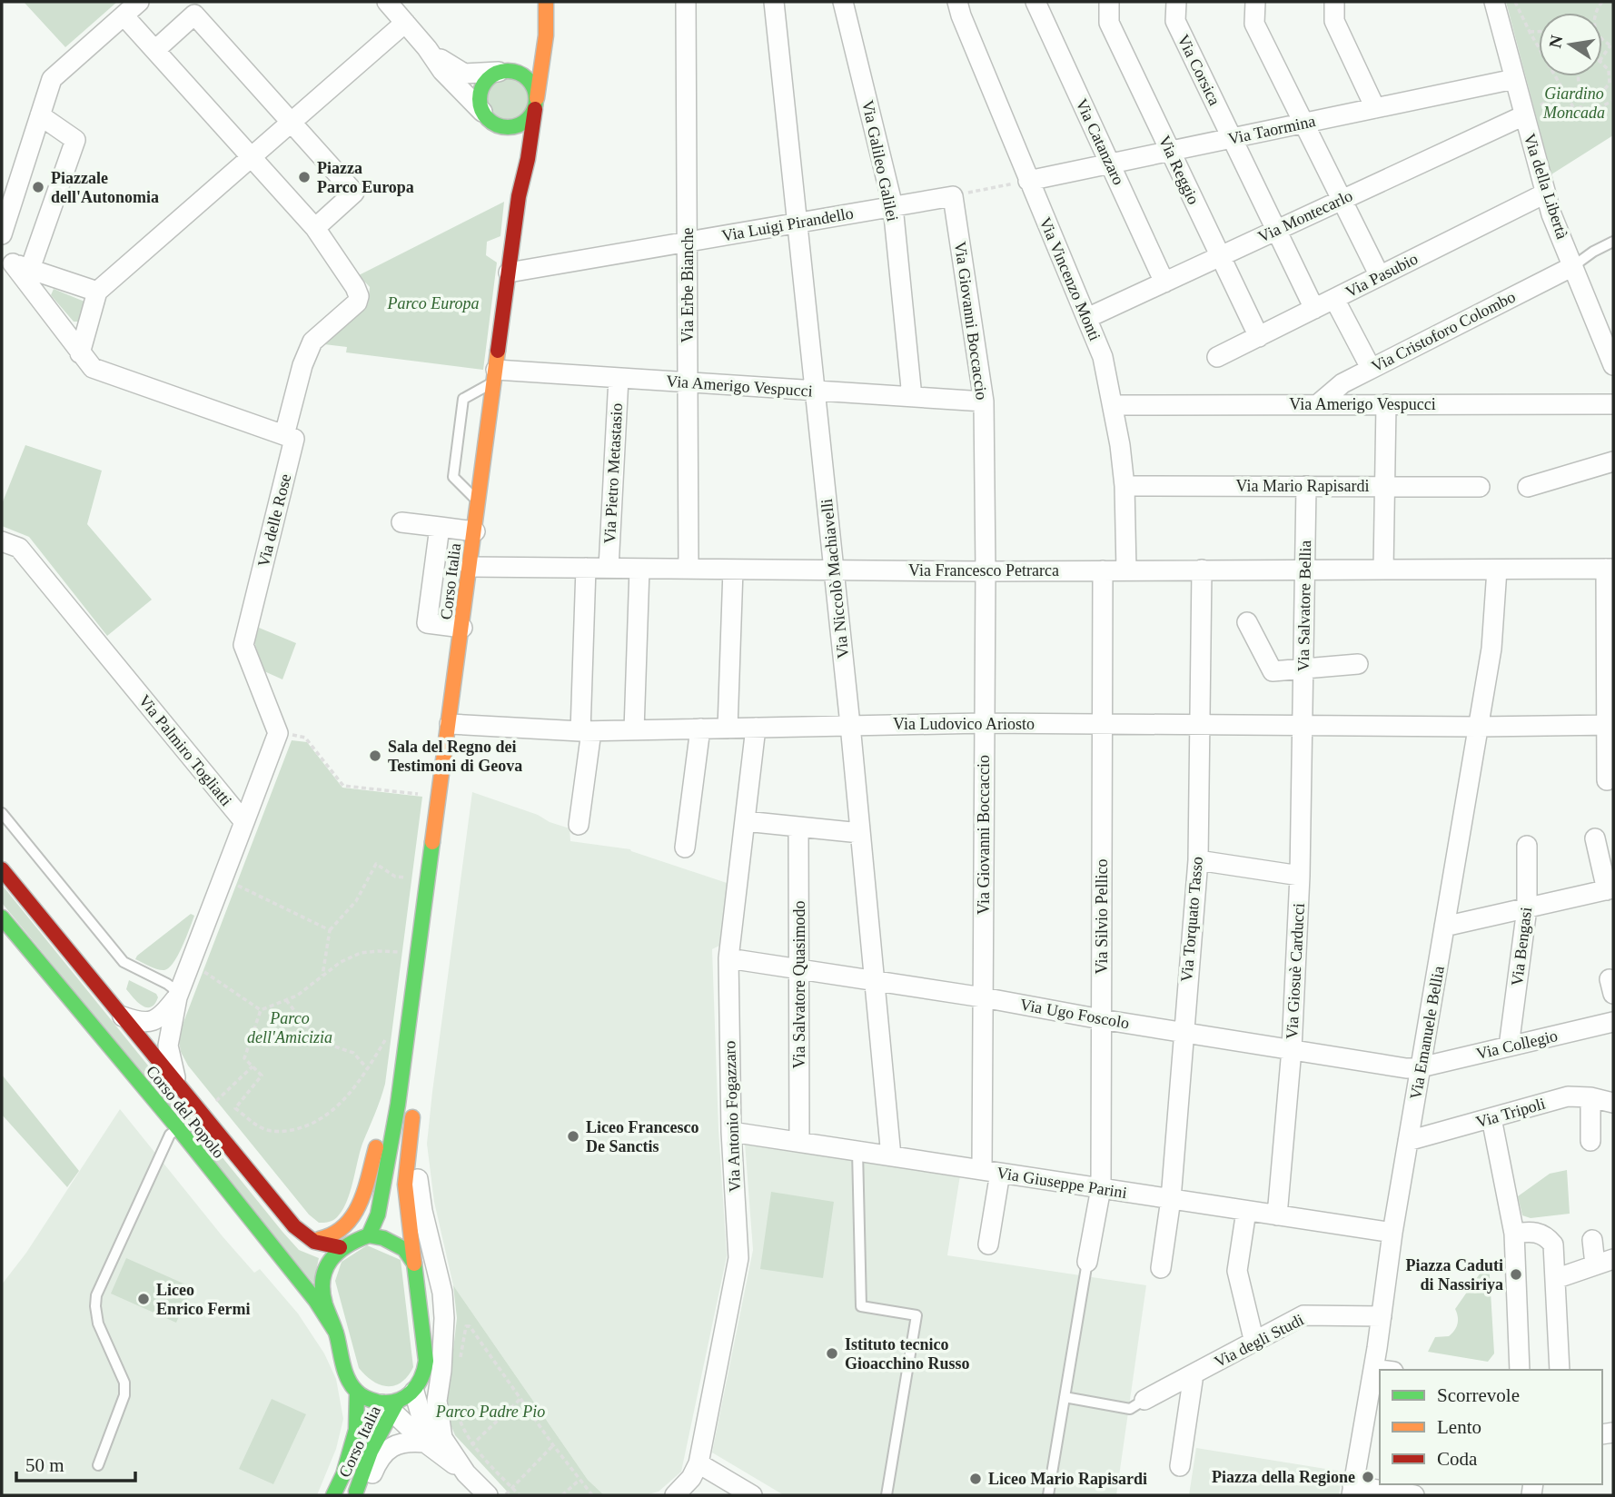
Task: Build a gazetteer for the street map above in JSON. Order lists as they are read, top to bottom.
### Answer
{
  "streets": {
    "main road": ["Corso Italia", "Corso del Popolo"],
    "street": [
      "Via Corsica",
      "Via Taormina",
      "Via Catanzaro",
      "Via Galileo Galilei",
      "Via Reggio",
      "Via della Libertà",
      "Via Montecarlo",
      "Via Luigi Pirandello",
      "Via Pasubio",
      "Via Vincenzo Monti",
      "Via Erbe Bianche",
      "Via Giovanni Boccaccio",
      "Via Cristoforo Colombo",
      "Via Amerigo Vespucci",
      "Via Pietro Metastasio",
      "Via Mario Rapisardi",
      "Via delle Rose",
      "Via Francesco Petrarca",
      "Via Niccolò Machiavelli",
      "Via Salvatore Bellia",
      "Via Ludovico Ariosto",
      "Via Palmiro Togliatti",
      "Via Silvio Pellico",
      "Via Torquato Tasso",
      "Via Bengasi",
      "Via Giosuè Carducci",
      "Via Salvatore Quasimodo",
      "Via Ugo Foscolo",
      "Via Emanuele Bellia",
      "Via Collegio",
      "Via Tripoli",
      "Via Antonio Fogazzaro",
      "Via Giuseppe Parini",
      "Via degli Studi"
    ]
  },
  "crossings": [
    ["Via Corsica", "Via Taormina"],
    ["Via Corsica", "Via Montecarlo"],
    ["Via Corsica", "Via Pasubio"],
    ["Via Taormina", "Via Catanzaro"],
    ["Via Taormina", "Via Reggio"],
    ["Via Taormina", "Via della Libertà"],
    ["Via Taormina", "Via Vincenzo Monti"],
    ["Via Catanzaro", "Via Montecarlo"],
    ["Via Galileo Galilei", "Via Luigi Pirandello"],
    ["Via Galileo Galilei", "Via Amerigo Vespucci"],
    ["Via Reggio", "Via Montecarlo"],
    ["Via Reggio", "Via Pasubio"],
    ["Via della Libertà", "Via Montecarlo"],
    ["Via della Libertà", "Via Pasubio"],
    ["Via della Libertà", "Via Cristoforo Colombo"],
    ["Via Montecarlo", "Via Vincenzo Monti"],
    ["Via Luigi Pirandello", "Via Erbe Bianche"],
    ["Via Luigi Pirandello", "Via Giovanni Boccaccio"],
    ["Via Luigi Pirandello", "Via Niccolò Machiavelli"],
    ["Via Luigi Pirandello", "Corso Italia"],
    ["Via Vincenzo Monti", "Via Amerigo Vespucci"],
    ["Via Vincenzo Monti", "Via Mario Rapisardi"],
    ["Via Vincenzo Monti", "Via Francesco Petrarca"],
    ["Via Erbe Bianche", "Via Amerigo Vespucci"],
    ["Via Erbe Bianche", "Via Francesco Petrarca"],
    ["Via Giovanni Boccaccio", "Via Amerigo Vespucci"],
    ["Via Giovanni Boccaccio", "Via Francesco Petrarca"],
    ["Via Giovanni Boccaccio", "Via Ludovico Ariosto"],
    ["Via Giovanni Boccaccio", "Via Ugo Foscolo"],
    ["Via Giovanni Boccaccio", "Via Giuseppe Parini"],
    ["Via Cristoforo Colombo", "Via Amerigo Vespucci"],
    ["Via Amerigo Vespucci", "Via Pietro Metastasio"],
    ["Via Amerigo Vespucci", "Via Niccolò Machiavelli"],
    ["Via Amerigo Vespucci", "Corso Italia"],
    ["Via Pietro Metastasio", "Via Francesco Petrarca"],
    ["Via Mario Rapisardi", "Via Salvatore Bellia"],
    ["Via Francesco Petrarca", "Via Niccolò Machiavelli"],
    ["Via Francesco Petrarca", "Corso Italia"],
    ["Via Francesco Petrarca", "Via Salvatore Bellia"],
    ["Via Francesco Petrarca", "Via Silvio Pellico"],
    ["Via Francesco Petrarca", "Via Torquato Tasso"],
    ["Via Francesco Petrarca", "Via Emanuele Bellia"],
    ["Via Niccolò Machiavelli", "Via Ludovico Ariosto"],
    ["Via Niccolò Machiavelli", "Via Ugo Foscolo"],
    ["Via Niccolò Machiavelli", "Via Giuseppe Parini"],
    ["Corso Italia", "Via Ludovico Ariosto"],
    ["Via Salvatore Bellia", "Via Ludovico Ariosto"],
    ["Via Salvatore Bellia", "Via Giosuè Carducci"],
    ["Via Ludovico Ariosto", "Via Silvio Pellico"],
    ["Via Ludovico Ariosto", "Via Torquato Tasso"],
    ["Via Ludovico Ariosto", "Via Giosuè Carducci"],
    ["Via Ludovico Ariosto", "Via Emanuele Bellia"],
    ["Via Ludovico Ariosto", "Via Antonio Fogazzaro"],
    ["Via Silvio Pellico", "Via Ugo Foscolo"],
    ["Via Silvio Pellico", "Via Giuseppe Parini"],
    ["Via Torquato Tasso", "Via Ugo Foscolo"],
    ["Via Torquato Tasso", "Via Giuseppe Parini"],
    ["Via Bengasi", "Via Collegio"],
    ["Via Giosuè Carducci", "Via Ugo Foscolo"],
    ["Via Giosuè Carducci", "Via Giuseppe Parini"],
    ["Via Salvatore Quasimodo", "Via Ugo Foscolo"],
    ["Via Salvatore Quasimodo", "Via Giuseppe Parini"],
    ["Via Ugo Foscolo", "Via Emanuele Bellia"],
    ["Via Ugo Foscolo", "Via Collegio"],
    ["Via Ugo Foscolo", "Via Antonio Fogazzaro"],
    ["Via Emanuele Bellia", "Via Collegio"],
    ["Via Emanuele Bellia", "Via Tripoli"],
    ["Via Emanuele Bellia", "Via Giuseppe Parini"],
    ["Via Emanuele Bellia", "Via degli Studi"],
    ["Via Antonio Fogazzaro", "Via Giuseppe Parini"]
  ],
  "parks": [
    "Giardino Moncada",
    "Parco Europa",
    "Parco dell'Amicizia",
    "Parco Padre Pio"
  ],
  "places": [
    "Piazza Parco Europa",
    "Piazzale dell'Autonomia",
    "Sala del Regno dei Testimoni di Geova",
    "Liceo Francesco De Sanctis",
    "Piazza Caduti di Nassiriya",
    "Liceo Enrico Fermi",
    "Istituto tecnico Gioacchino Russo",
    "Piazza della Regione",
    "Liceo Mario Rapisardi"
  ],
  "legend": ["Scorrevole", "Lento", "Coda"],
  "scale_bar": "50 m",
  "north": "left"
}
